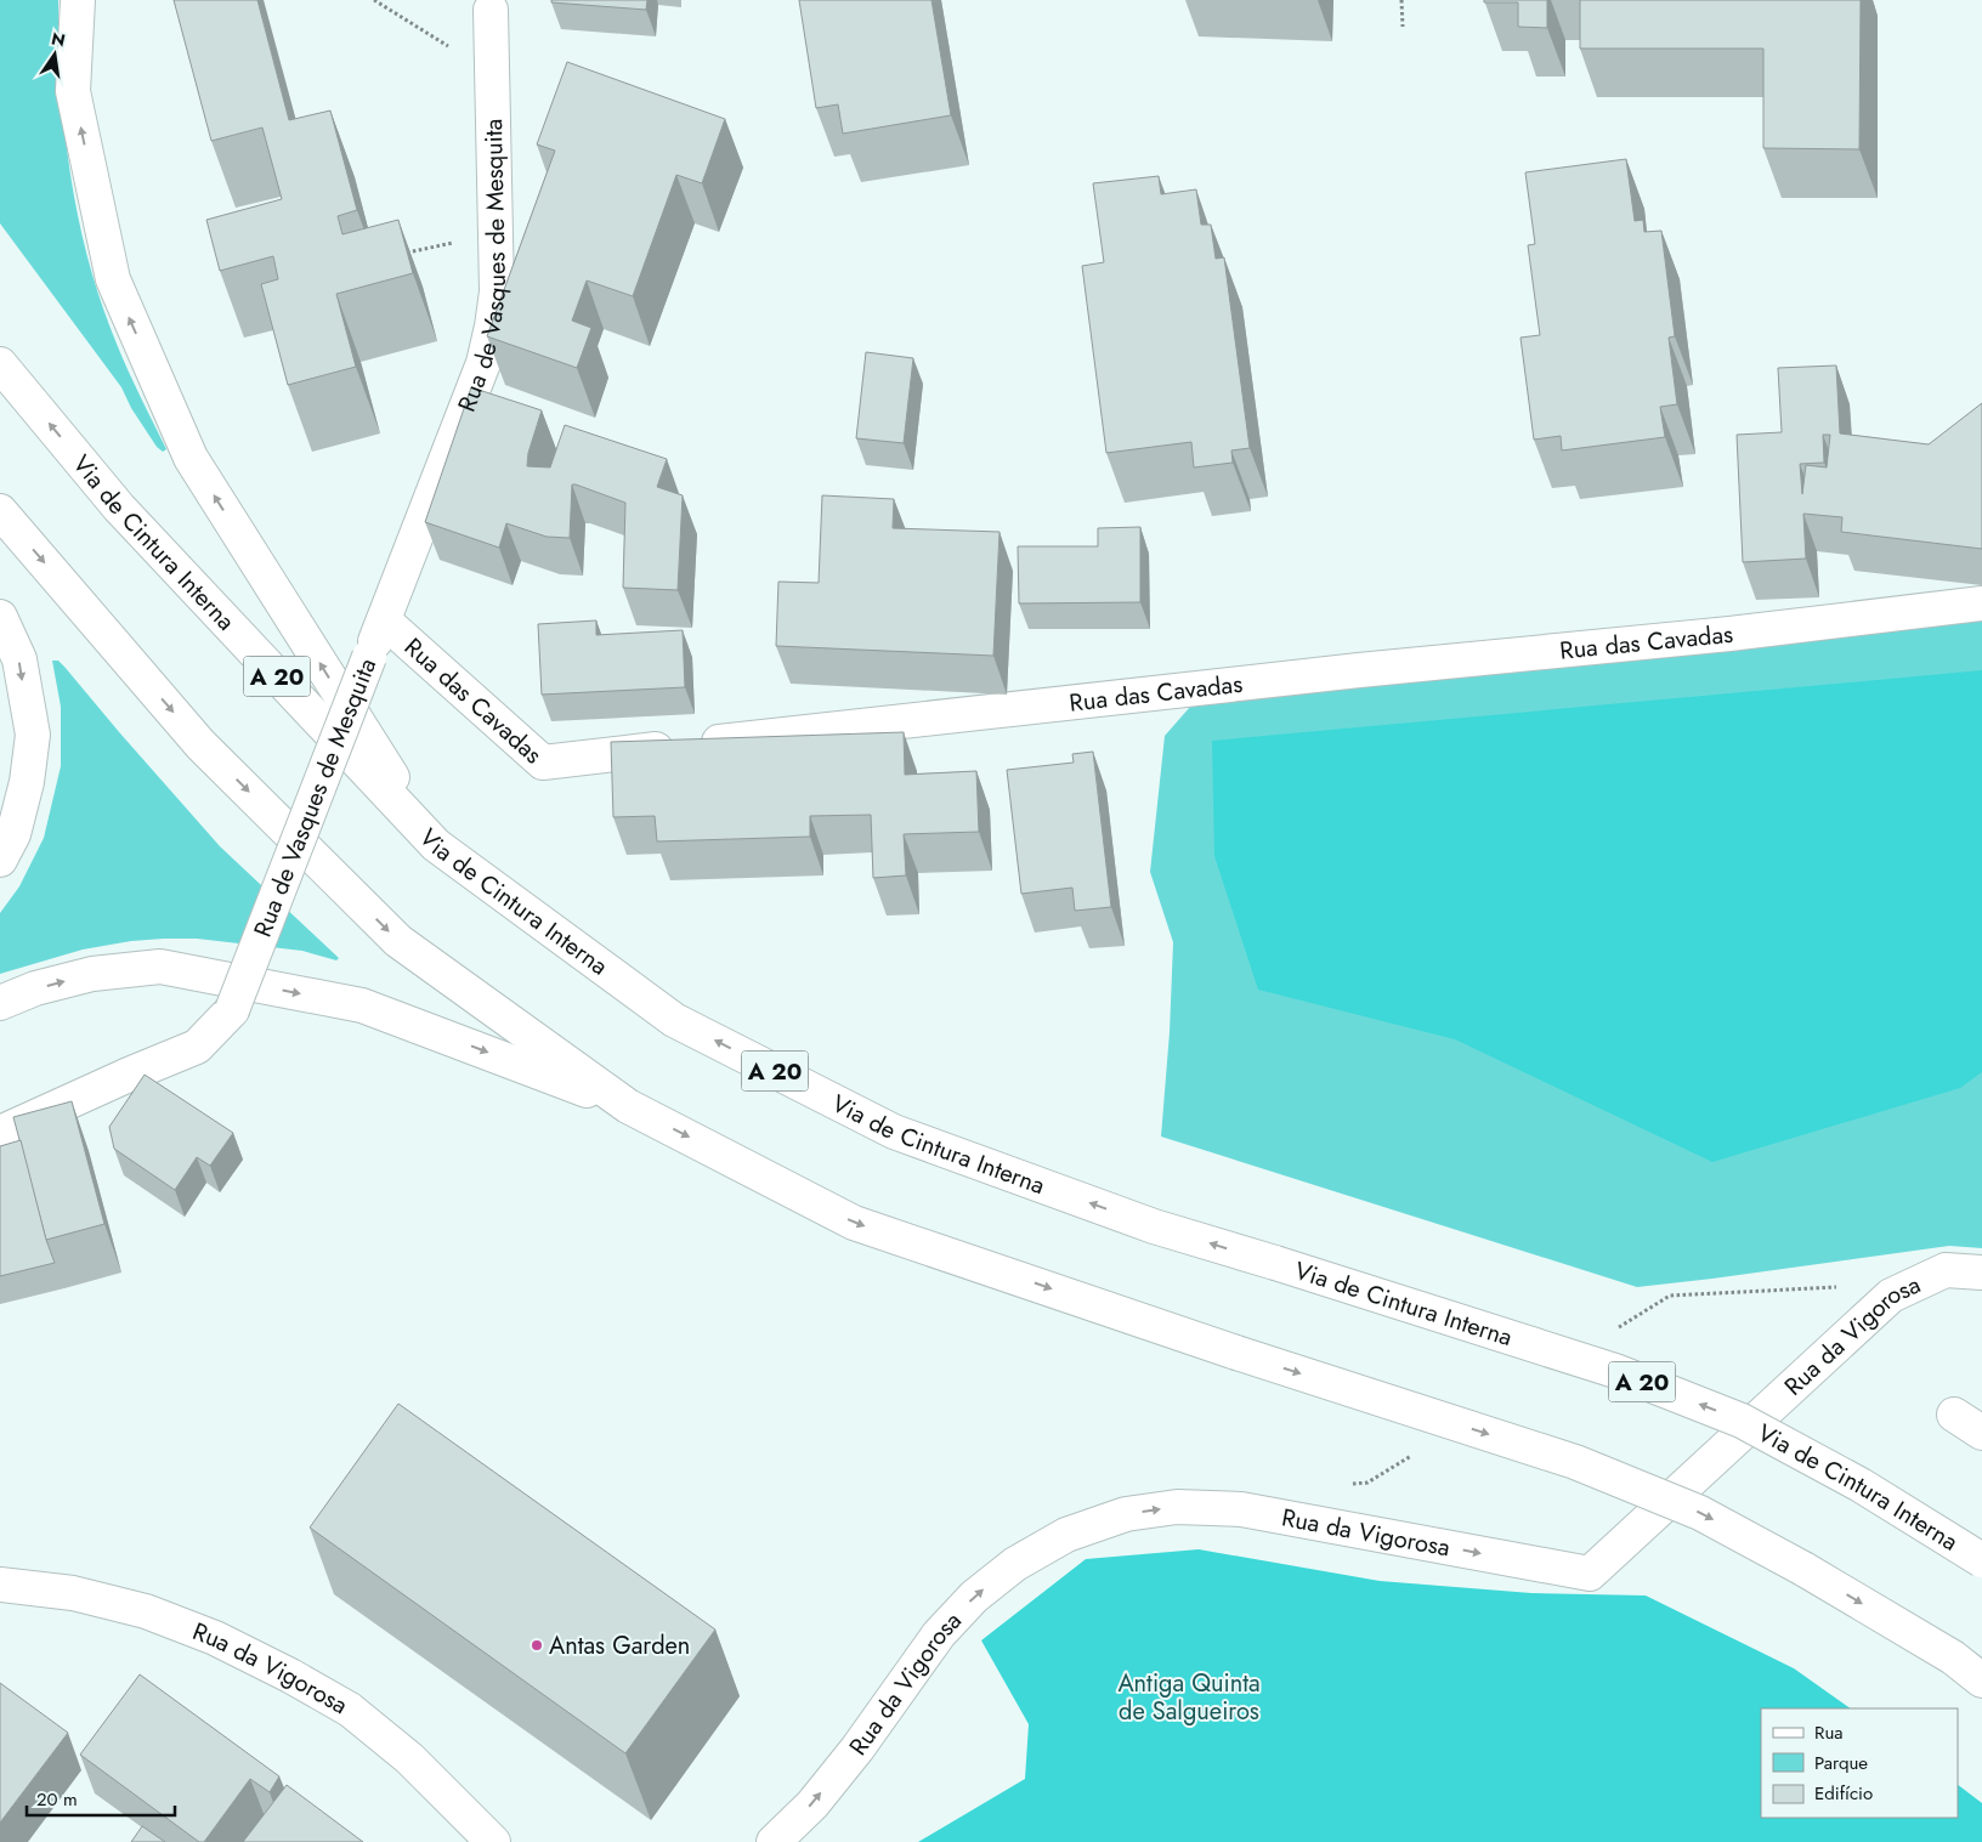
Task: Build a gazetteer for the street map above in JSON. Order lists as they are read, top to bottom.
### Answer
{
  "streets": {
    "main road": [
      "Rua de Vasques de Mesquita",
      "Via de Cintura Interna",
      "Rua das Cavadas",
      "A 20",
      "Rua da Vigorosa"
    ]
  },
  "crossings": [
    ["Rua de Vasques de Mesquita", "Rua das Cavadas"]
  ],
  "one_way": ["Rua da Vigorosa"],
  "parks": ["Antiga Quinta de Salgueiros"],
  "places": ["Antas Garden"],
  "legend": ["Rua", "Parque", "Edifício"],
  "scale_bar": "20 m",
  "north": "top"
}
